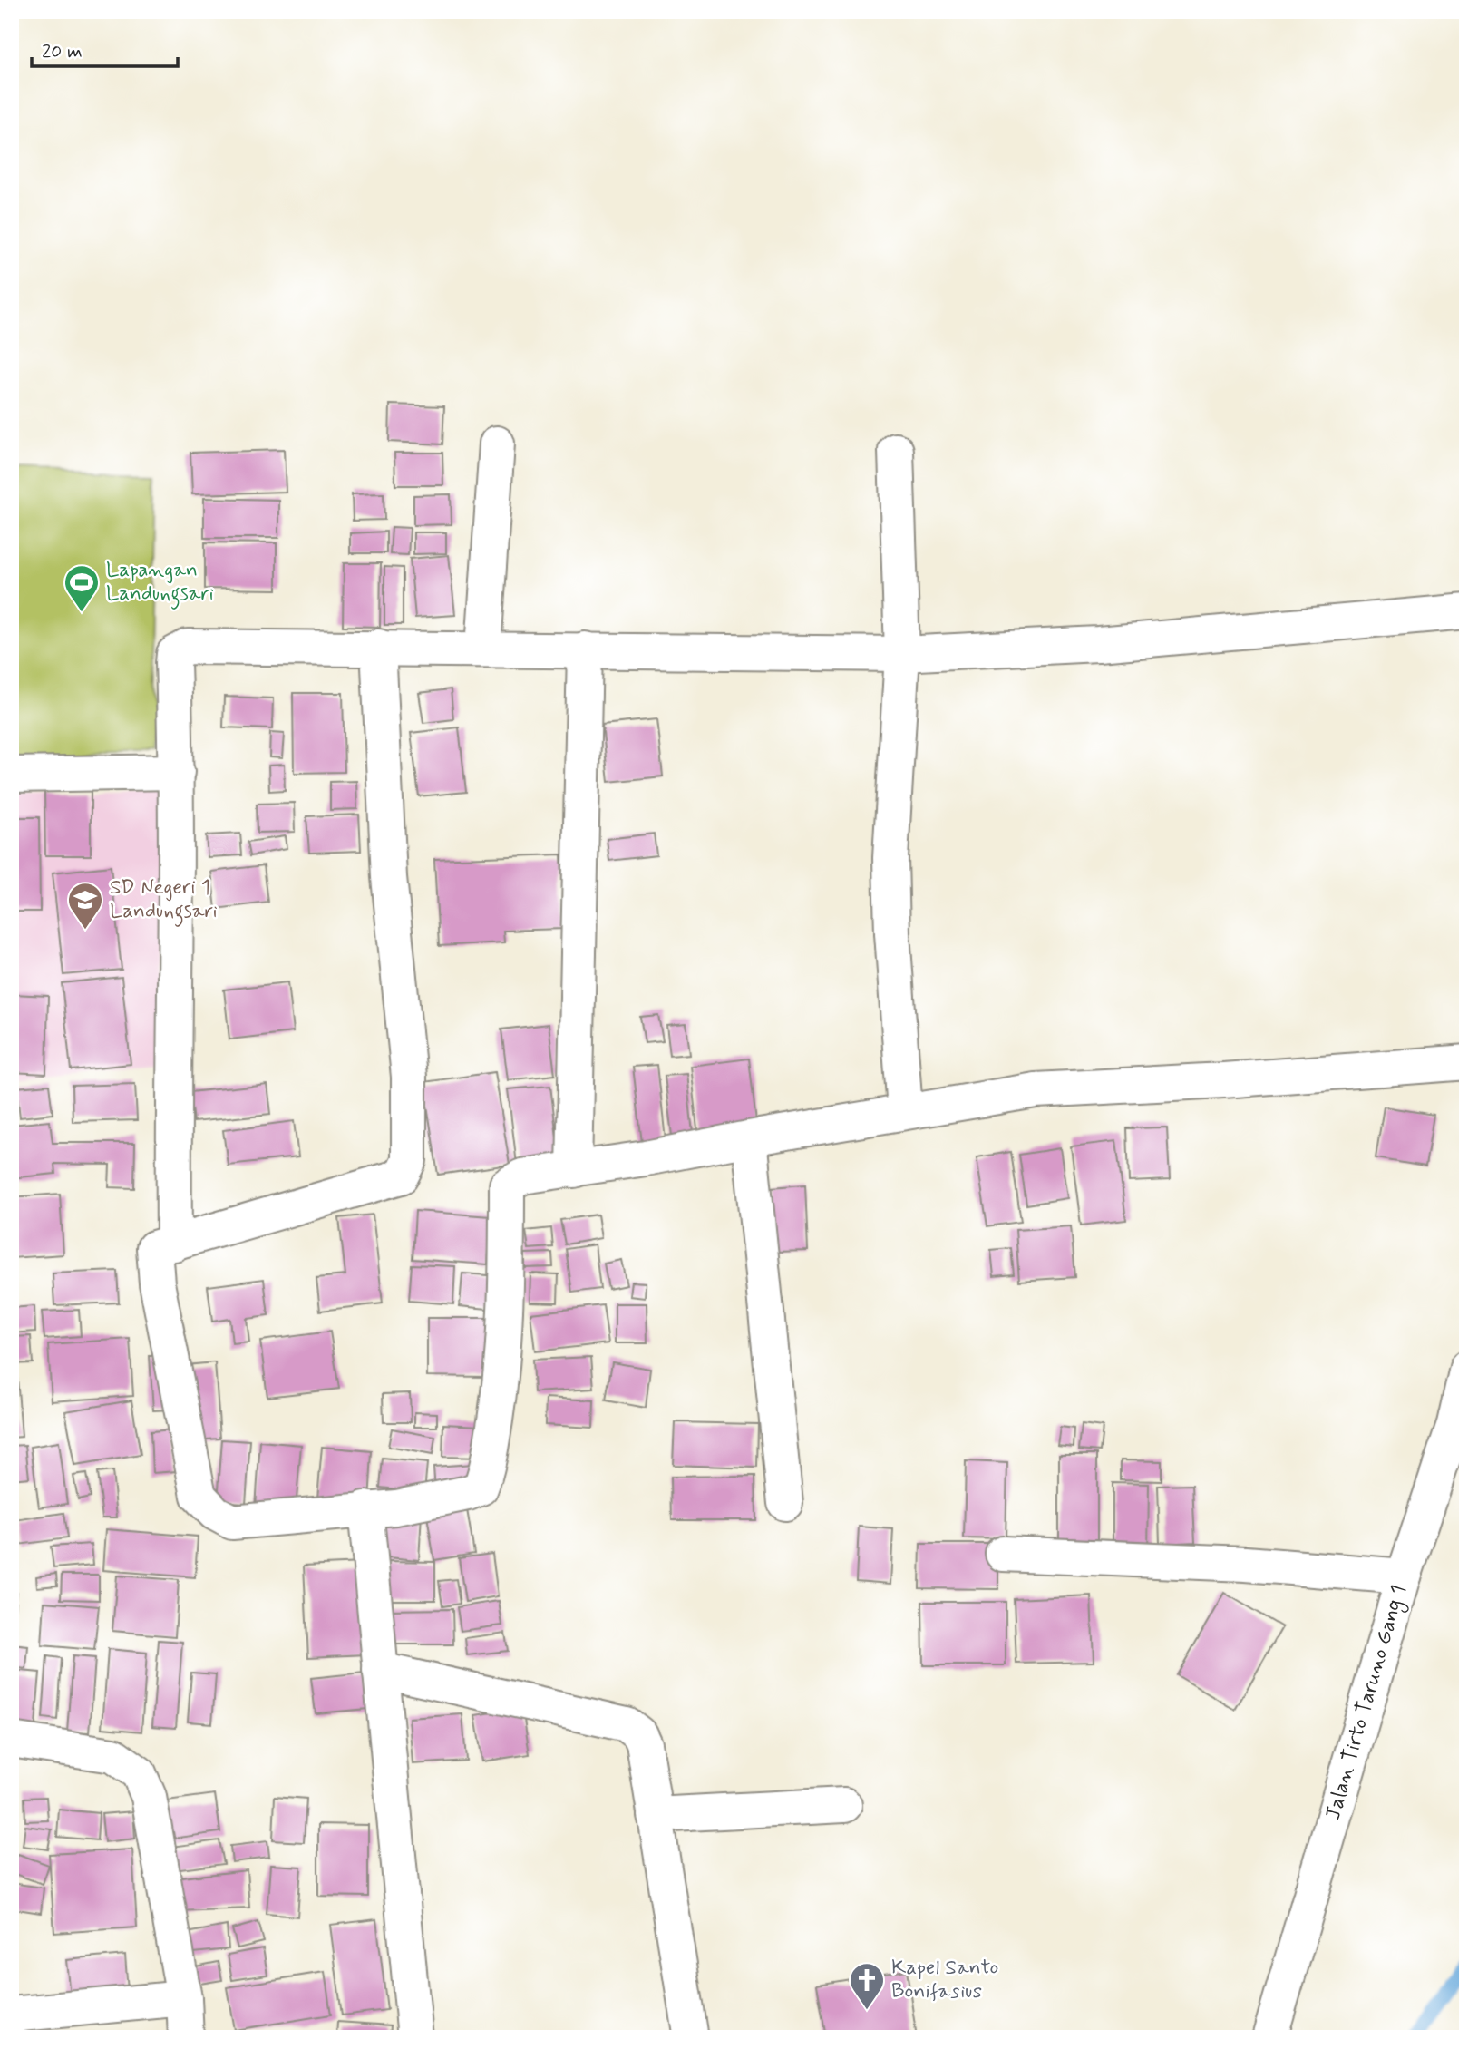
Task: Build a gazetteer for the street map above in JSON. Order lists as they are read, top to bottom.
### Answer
{
  "streets": {
    "street": ["Jalan Tirto Taruno Gang 1"]
  },
  "places": {
    "sports": ["Lapangan Landungsari"],
    "school or university": ["SD Negeri 1 Landungsari"],
    "church": ["Kapel Santo Bonifasius"]
  },
  "scale_bar": "20 m"
}
